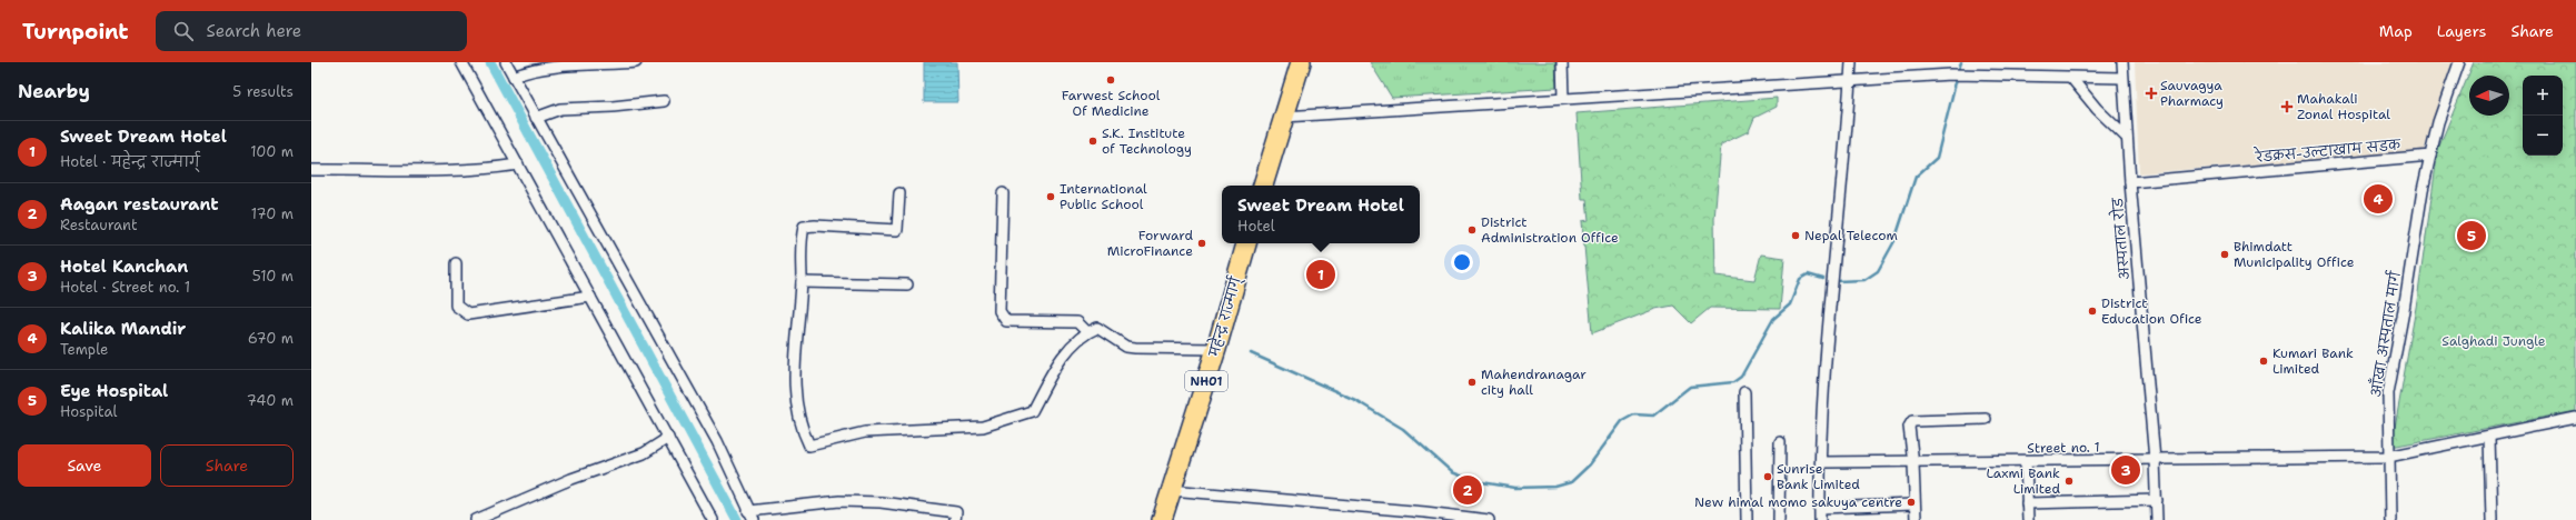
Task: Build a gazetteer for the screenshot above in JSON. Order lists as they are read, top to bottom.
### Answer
{
  "streets": {
    "highway": ["महेन्द्र राज्मार्ग्", "NH01"],
    "street": [
      "रेडक्रस-उल्टाखाम सडक",
      "अस्पताल रोड",
      "आँखा अस्पताल मार्ग",
      "Street no. 1"
    ]
  },
  "crossings": [
    ["रेडक्रस-उल्टाखाम सडक", "अस्पताल रोड"],
    ["रेडक्रस-उल्टाखाम सडक", "आँखा अस्पताल मार्ग"],
    ["अस्पताल रोड", "Street no. 1"],
    ["आँखा अस्पताल मार्ग", "Street no. 1"]
  ],
  "parks": ["Salghadi Jungle"],
  "places": {
    "other": [
      "Farwest School Of Medicine",
      "S.K. Institute of Technology",
      "International Public School",
      "District Administration Office",
      "Nepal Telecom",
      "Forward MicroFinance",
      "Bhimdatt Municipality Office",
      "District Education Ofice",
      "Kumari Bank Limited",
      "Mahendranagar city hall",
      "Sunrise Bank Limited",
      "Laxmi Bank Limited",
      "New himal momo sakuya centre"
    ],
    "health": ["Sauvagya Pharmacy", "Mahakali Zonal Hospital"]
  },
  "north": "left",
  "page": {
    "header": "Turnpoint",
    "search": "Search here",
    "nav": ["Map", "Layers", "Share"],
    "heading": ["Nearby", "5 results"],
    "map_buttons": ["+", "−"],
    "list": [
      {
        "mark": "1",
        "name": "Sweet Dream Hotel",
        "note": "Hotel · महेन्द्र राज्मार्ग्",
        "value": "100 m"
      },
      {
        "mark": "2",
        "name": "Aagan restaurant",
        "note": "Restaurant",
        "value": "170 m"
      },
      {
        "mark": "3",
        "name": "Hotel Kanchan",
        "note": "Hotel · Street no. 1",
        "value": "510 m"
      },
      {
        "mark": "4",
        "name": "Kalika Mandir",
        "note": "Temple",
        "value": "670 m"
      },
      {
        "mark": "5",
        "name": "Eye Hospital",
        "note": "Hospital",
        "value": "740 m"
      }
    ],
    "pins": [
      "4",
      "5",
      "1",
      "3",
      "2"
    ],
    "popup": ["Sweet Dream Hotel", "Hotel"],
    "buttons": ["Save", "Share"]
  }
}
